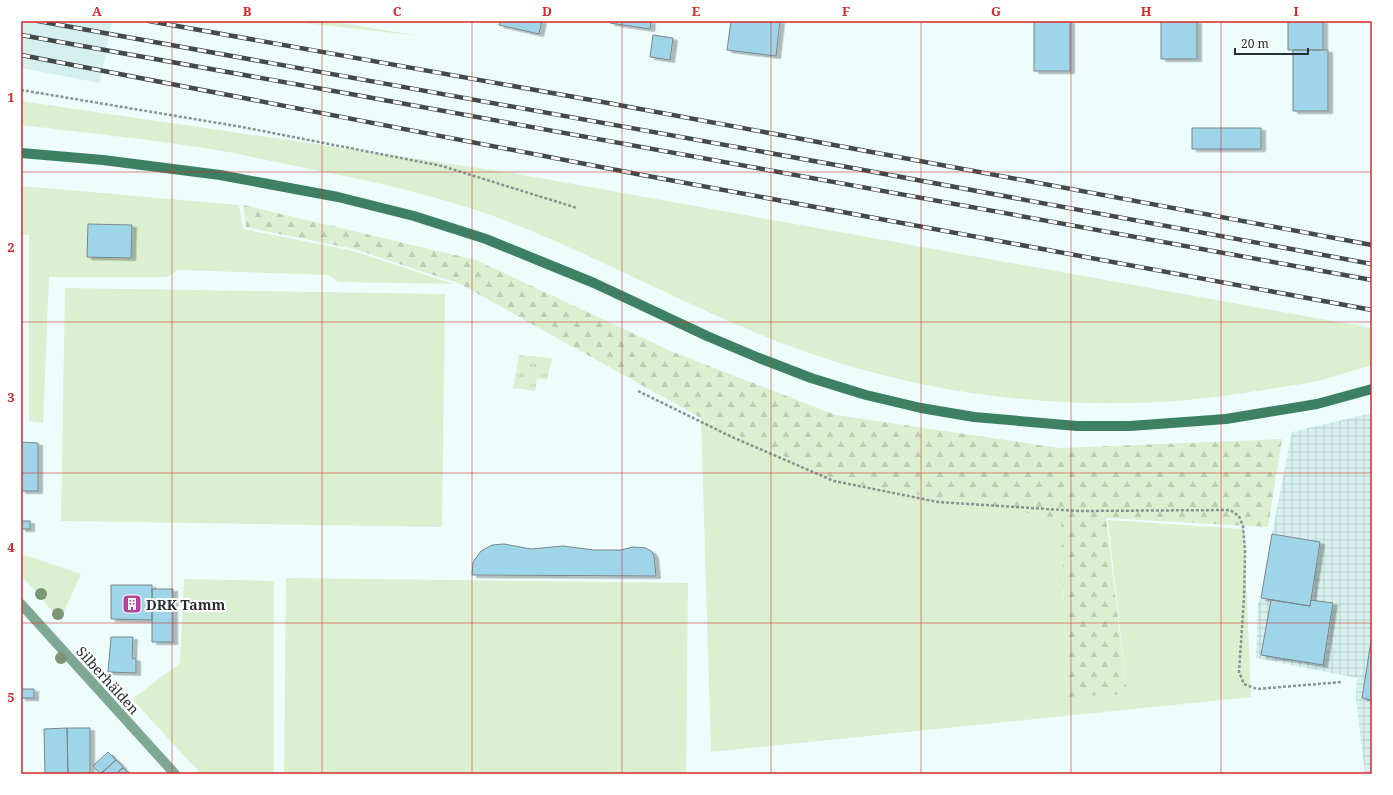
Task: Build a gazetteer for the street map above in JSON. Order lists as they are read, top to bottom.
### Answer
{
  "streets": {
    "street": ["Silberhälden"]
  },
  "places": {
    "building": ["DRK Tamm"]
  },
  "scale_bar": "20 m",
  "grid": {
    "columns": [
      "A",
      "B",
      "C",
      "D",
      "E",
      "F",
      "G",
      "H",
      "I"
    ],
    "rows": [
      "1",
      "2",
      "3",
      "4",
      "5"
    ]
  }
}
